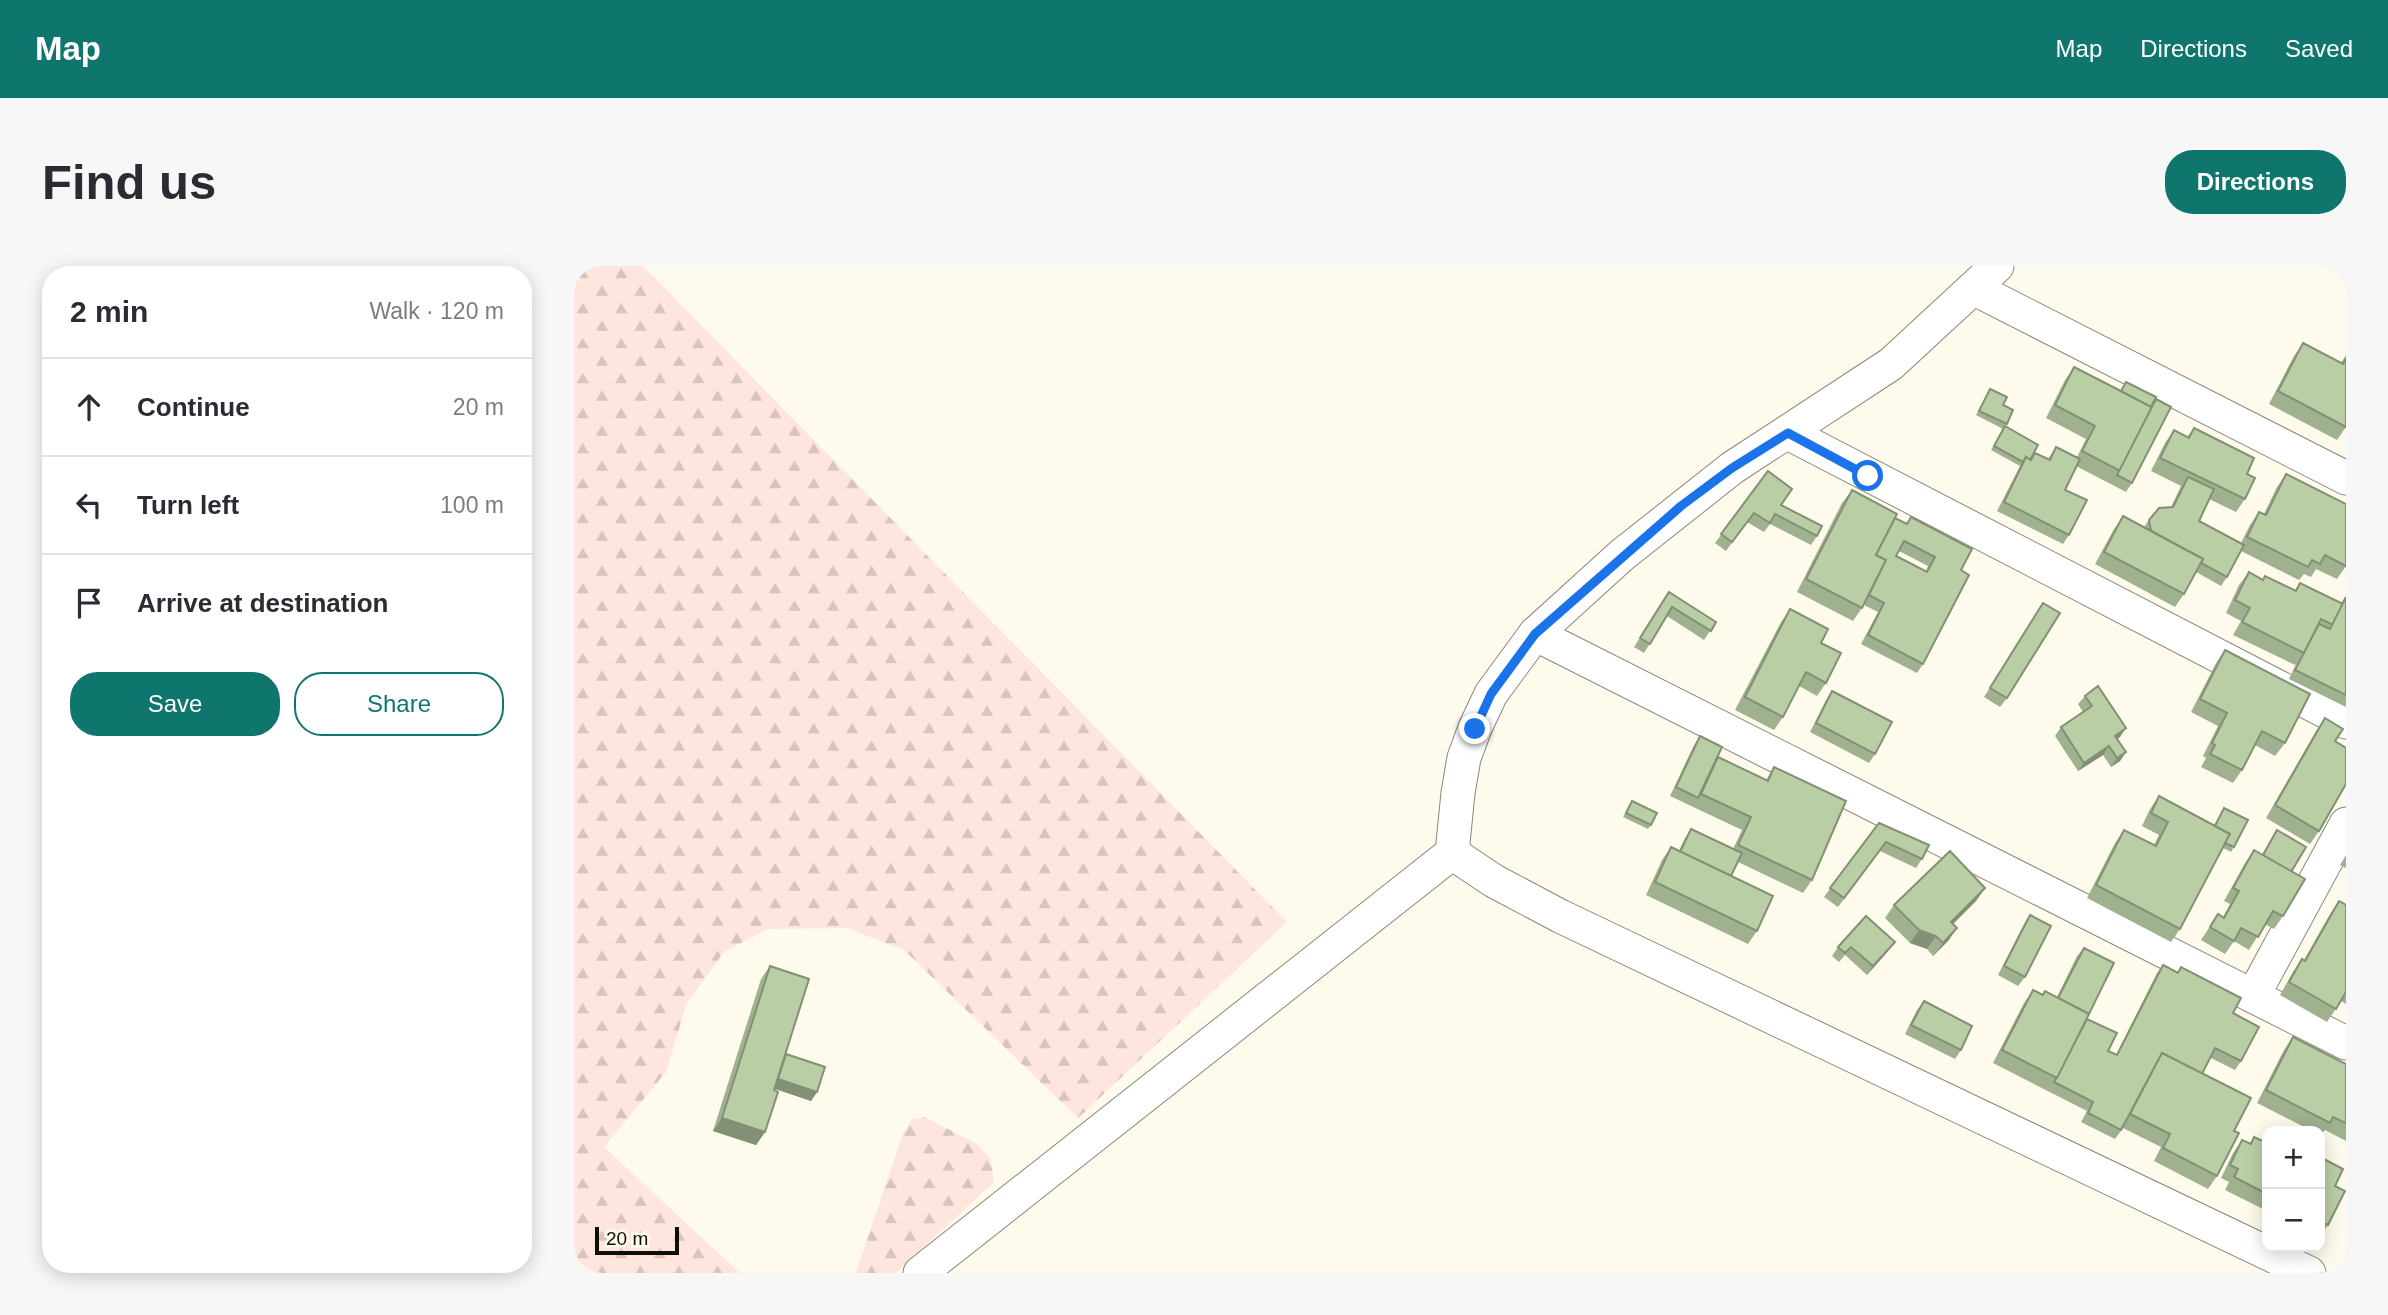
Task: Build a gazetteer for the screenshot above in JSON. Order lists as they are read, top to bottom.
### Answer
{
  "scale_bar": "20 m",
  "page": {
    "header": "Map",
    "nav": ["Map", "Directions", "Saved"],
    "buttons": [
      "Directions",
      ["Save", "Share"]
    ],
    "title": "Find us",
    "heading": ["2 min", "Walk · 120 m"],
    "list": [
      ["Continue", "20 m"],
      ["Turn left", "100 m"],
      "Arrive at destination"
    ],
    "map_buttons": ["+", "−"],
    "scale": "20 m"
  }
}
